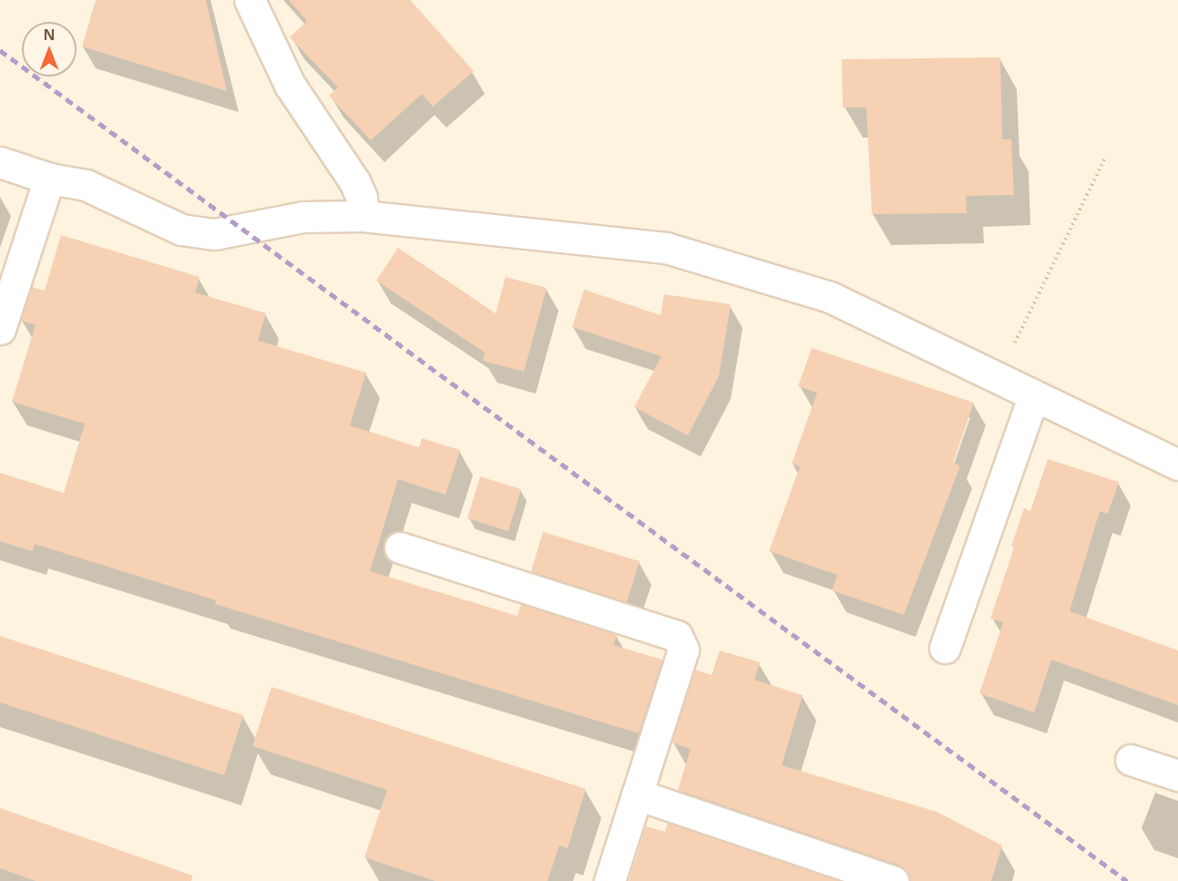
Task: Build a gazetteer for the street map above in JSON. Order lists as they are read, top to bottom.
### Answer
{
  "north": "top"
}
